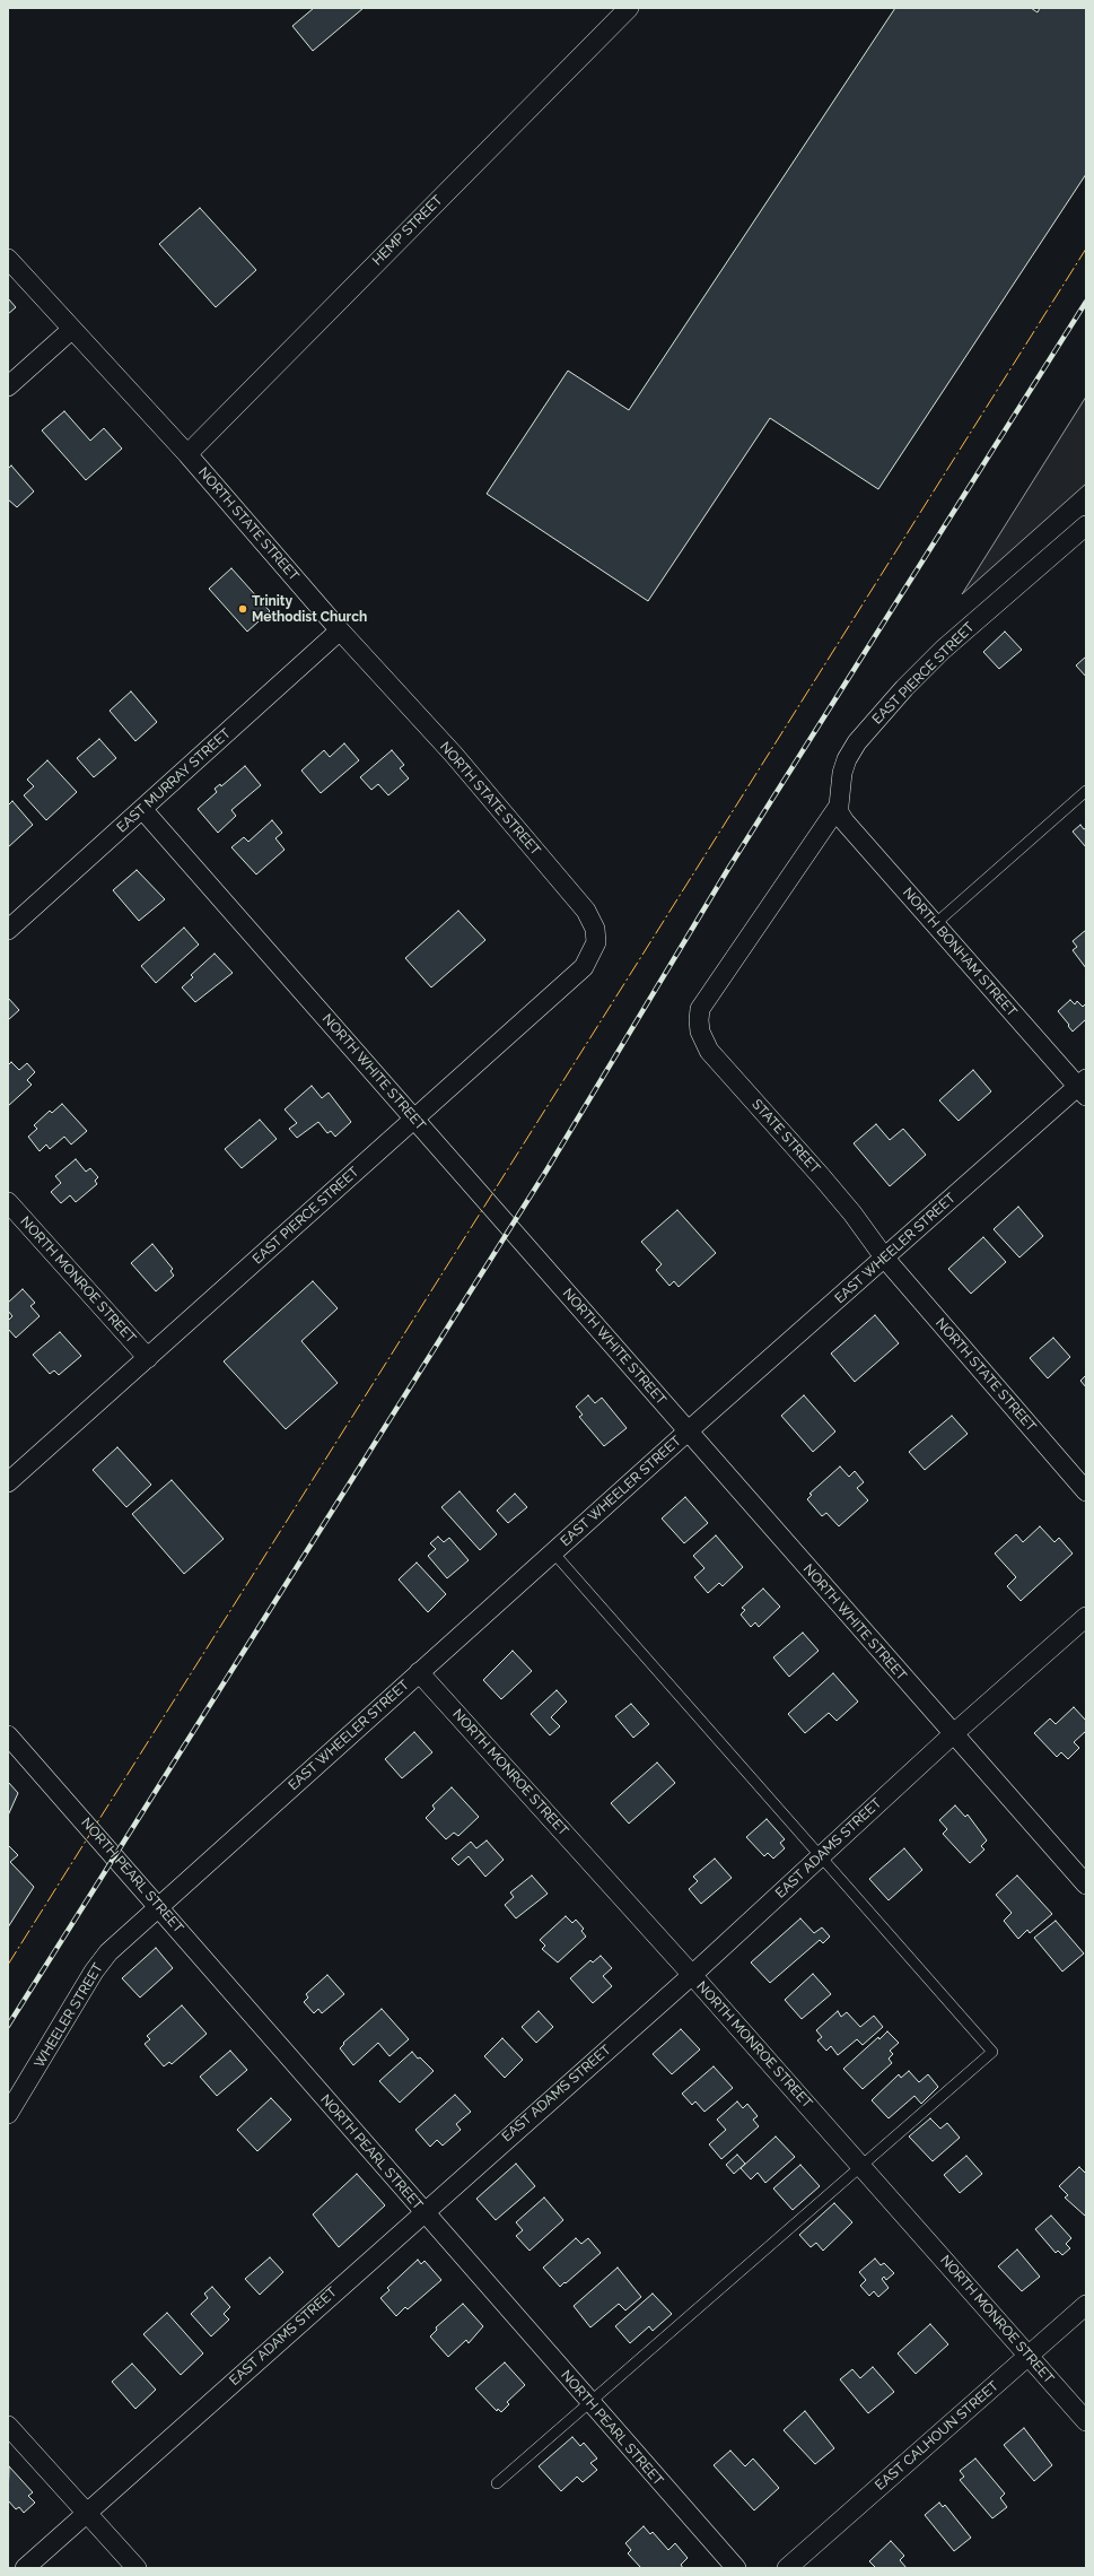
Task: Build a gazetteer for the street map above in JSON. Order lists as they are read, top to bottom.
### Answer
{
  "streets": {
    "street": [
      "HEMP STREET",
      "NORTH STATE STREET",
      "EAST PIERCE STREET",
      "EAST MURRAY STREET",
      "NORTH BONHAM STREET",
      "NORTH WHITE STREET",
      "STATE STREET",
      "EAST WHEELER STREET",
      "NORTH MONROE STREET",
      "EAST ADAMS STREET",
      "NORTH PEARL STREET",
      "WHEELER STREET",
      "EAST CALHOUN STREET"
    ]
  },
  "crossings": [
    ["HEMP STREET", "NORTH STATE STREET"],
    ["NORTH STATE STREET", "EAST PIERCE STREET"],
    ["NORTH STATE STREET", "EAST MURRAY STREET"],
    ["NORTH STATE STREET", "STATE STREET"],
    ["NORTH STATE STREET", "EAST WHEELER STREET"],
    ["EAST PIERCE STREET", "NORTH BONHAM STREET"],
    ["EAST PIERCE STREET", "NORTH WHITE STREET"],
    ["EAST PIERCE STREET", "STATE STREET"],
    ["EAST PIERCE STREET", "NORTH MONROE STREET"],
    ["EAST MURRAY STREET", "NORTH WHITE STREET"],
    ["NORTH BONHAM STREET", "EAST WHEELER STREET"],
    ["NORTH WHITE STREET", "EAST WHEELER STREET"],
    ["NORTH WHITE STREET", "EAST ADAMS STREET"],
    ["STATE STREET", "EAST WHEELER STREET"],
    ["EAST WHEELER STREET", "NORTH MONROE STREET"],
    ["EAST WHEELER STREET", "NORTH PEARL STREET"],
    ["EAST WHEELER STREET", "WHEELER STREET"],
    ["NORTH MONROE STREET", "EAST ADAMS STREET"],
    ["NORTH MONROE STREET", "EAST CALHOUN STREET"],
    ["EAST ADAMS STREET", "NORTH PEARL STREET"],
    ["NORTH PEARL STREET", "WHEELER STREET"]
  ],
  "places": ["Trinity Methodist Church"]
}
